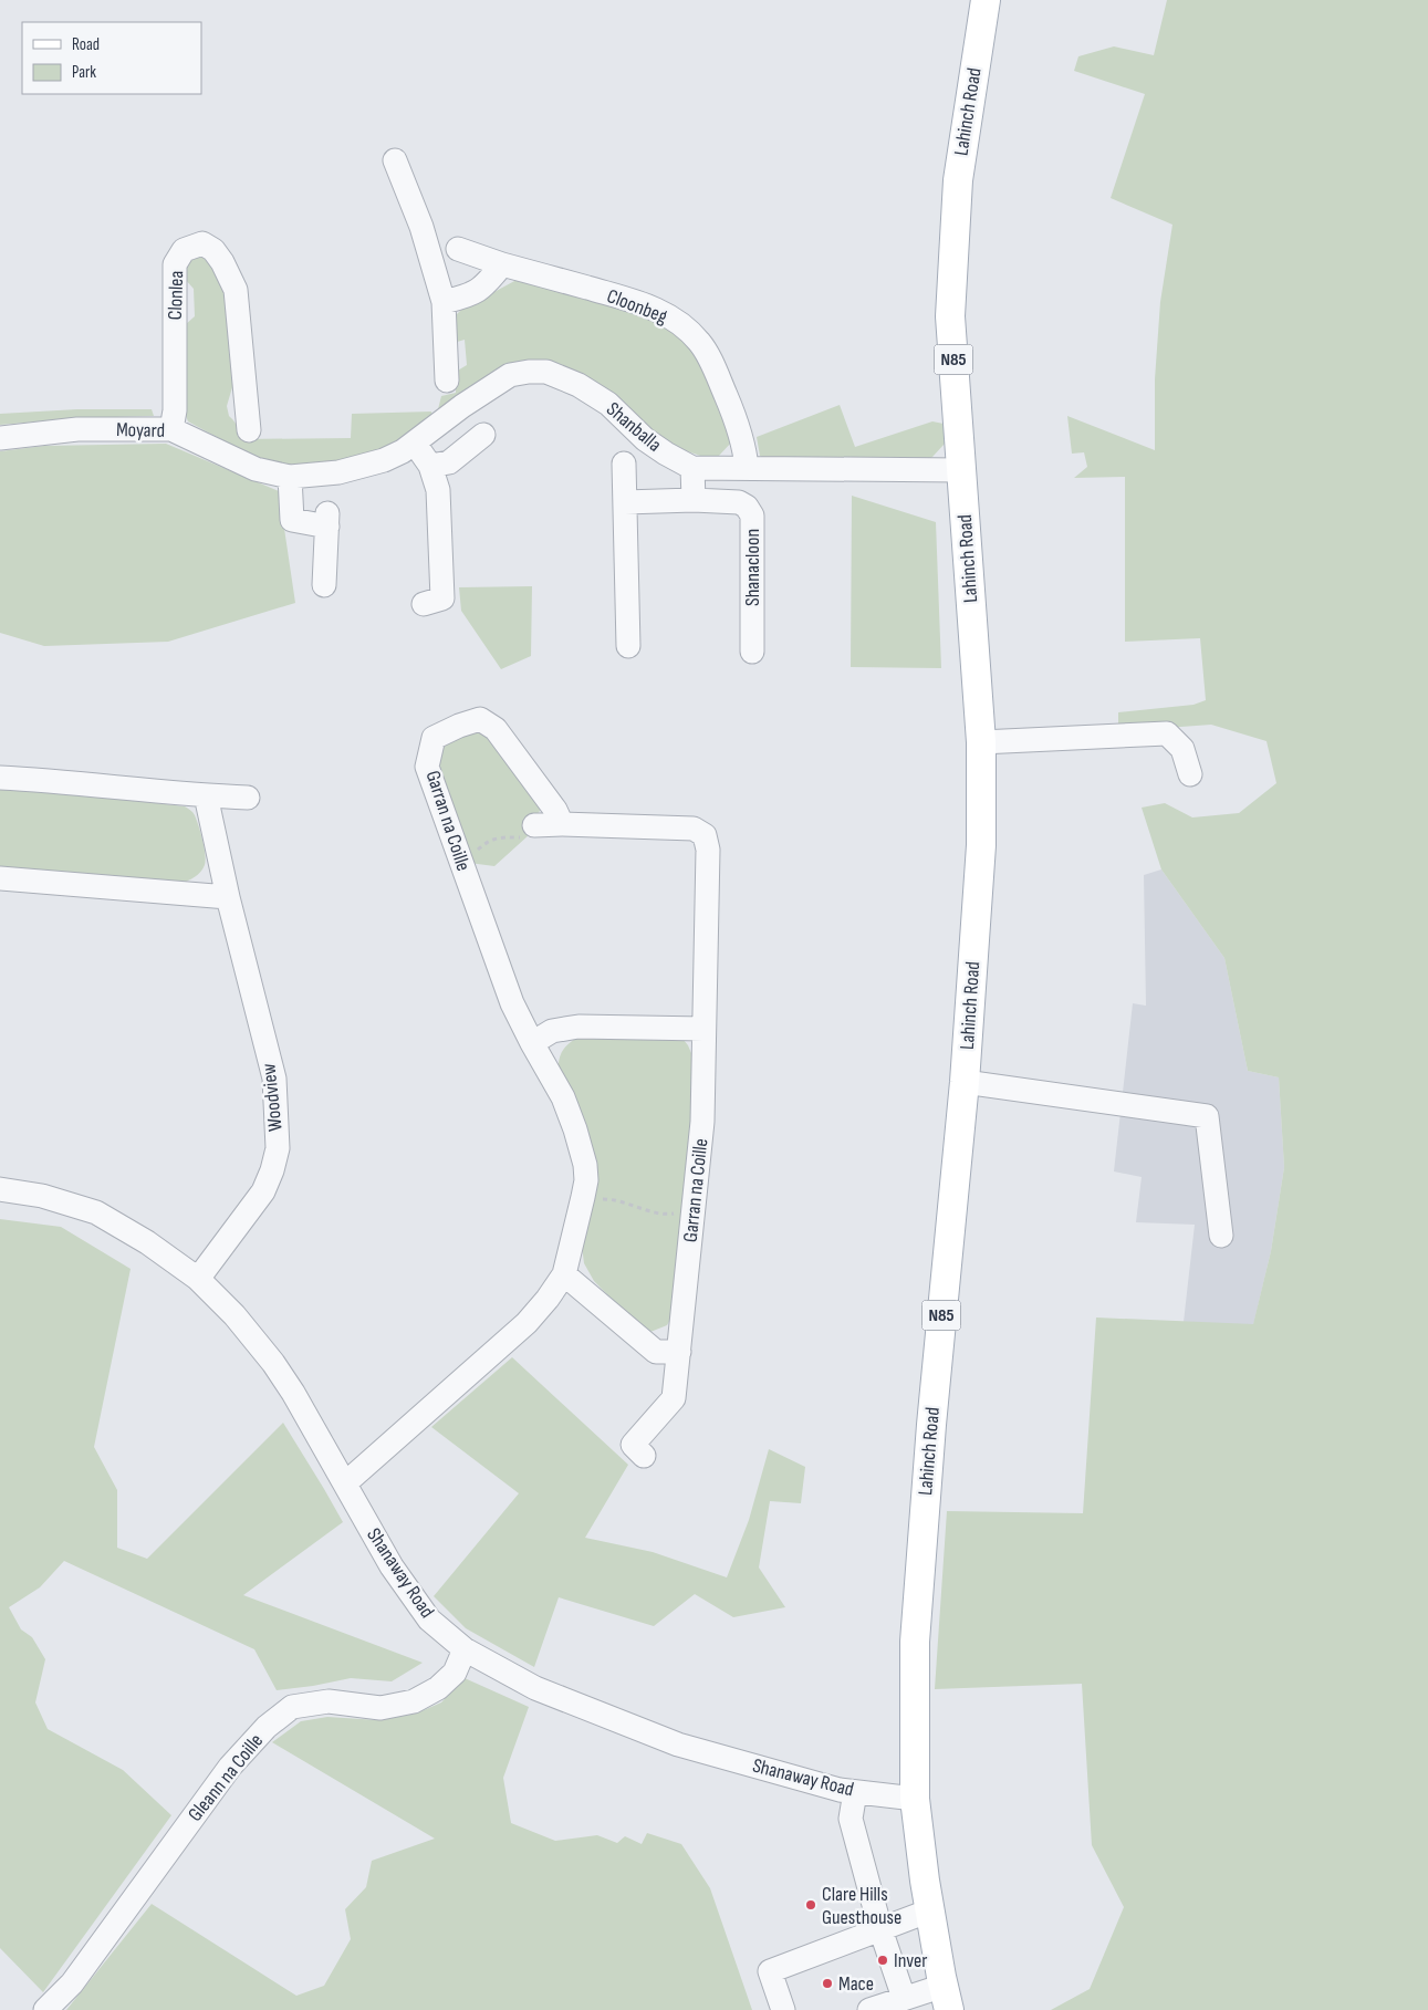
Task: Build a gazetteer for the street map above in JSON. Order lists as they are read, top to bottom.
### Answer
{
  "streets": {
    "main road": ["Lahinch Road", "N85"],
    "street": [
      "Clonlea",
      "Cloonbeg",
      "Shanballa",
      "Moyard",
      "Shanacloon",
      "Garran na Coille",
      "Woodview",
      "Shanaway Road",
      "Gleann na Coille"
    ]
  },
  "crossings": [
    ["Lahinch Road", "Shanballa"],
    ["Lahinch Road", "Shanaway Road"],
    ["Clonlea", "Moyard"],
    ["Cloonbeg", "Shanballa"],
    ["Shanballa", "Moyard"],
    ["Garran na Coille", "Shanaway Road"],
    ["Woodview", "Shanaway Road"],
    ["Shanaway Road", "Gleann na Coille"]
  ],
  "places": ["Clare Hills Guesthouse", "Inver", "Mace"],
  "legend": ["Road", "Park"]
}
